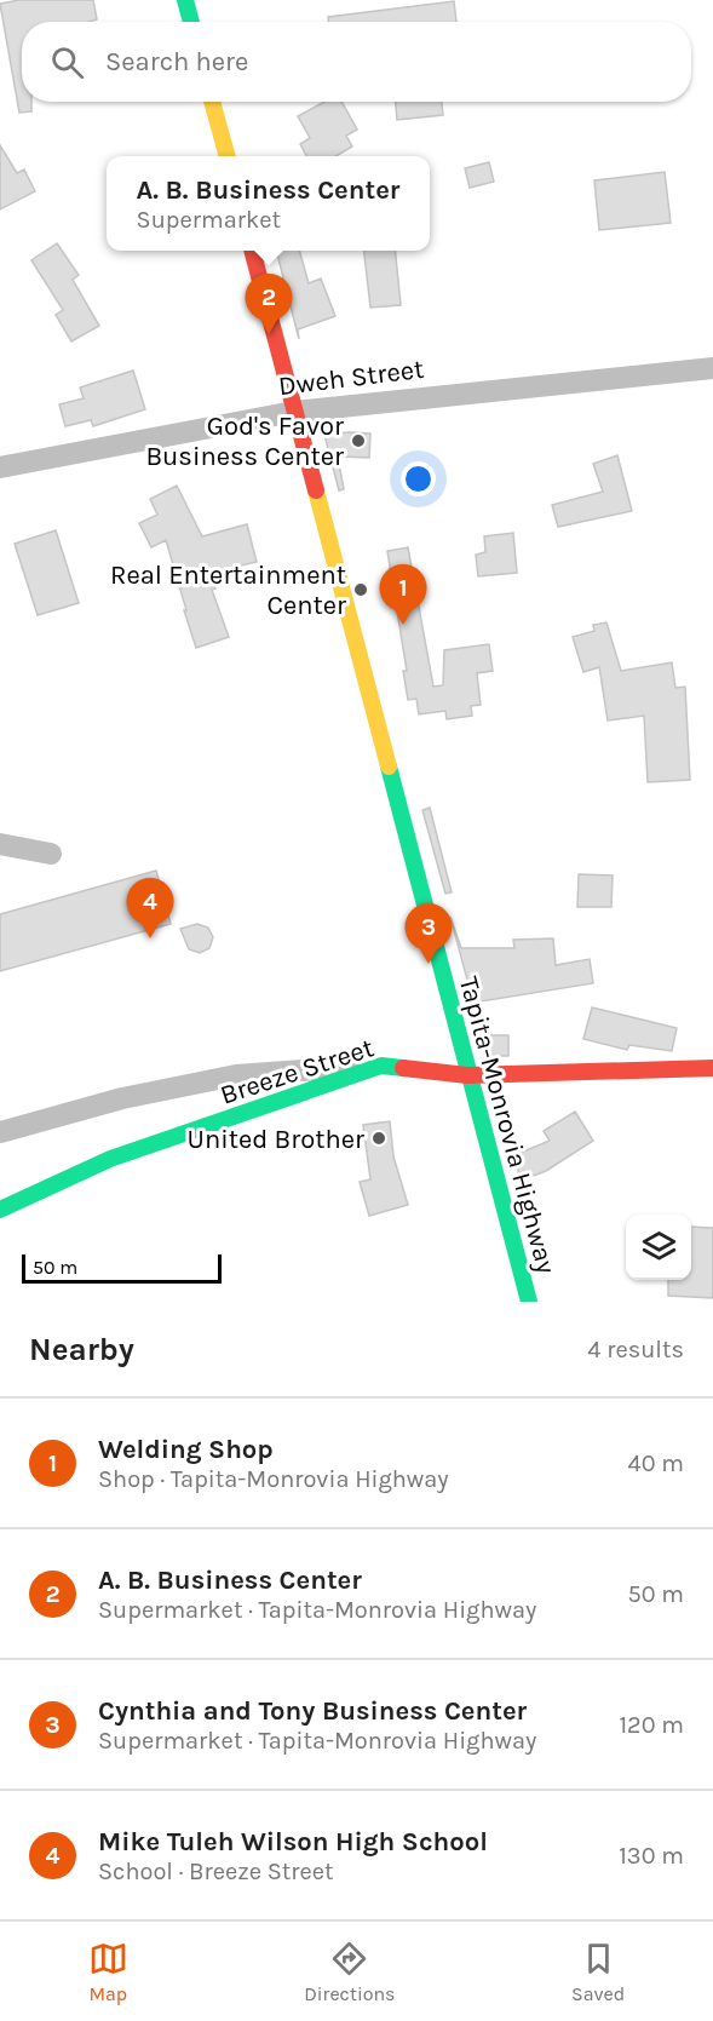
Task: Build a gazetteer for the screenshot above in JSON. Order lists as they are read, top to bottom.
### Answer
{
  "streets": {
    "main road": ["Breeze Street", "Tapita-Monrovia Highway"],
    "street": ["Dweh Street"]
  },
  "crossings": [
    ["Dweh Street", "Tapita-Monrovia Highway"],
    ["Breeze Street", "Tapita-Monrovia Highway"]
  ],
  "places": ["God's Favor Business Center", "Real Entertainment Center", "United Brother"],
  "scale_bar": "50 m",
  "page": {
    "search": "Search here",
    "popup": ["A. B. Business Center", "Supermarket"],
    "pins": [
      "2",
      "1",
      "4",
      "3"
    ],
    "scale": "50 m",
    "heading": ["Nearby", "4 results"],
    "list": [
      {
        "mark": "1",
        "name": "Welding Shop",
        "note": "Shop · Tapita-Monrovia Highway",
        "value": "40 m"
      },
      {
        "mark": "2",
        "name": "A. B. Business Center",
        "note": "Supermarket · Tapita-Monrovia Highway",
        "value": "50 m"
      },
      {
        "mark": "3",
        "name": "Cynthia and Tony Business Center",
        "note": "Supermarket · Tapita-Monrovia Highway",
        "value": "120 m"
      },
      {
        "mark": "4",
        "name": "Mike Tuleh Wilson High School",
        "note": "School · Breeze Street",
        "value": "130 m"
      }
    ],
    "nav": ["Map", "Directions", "Saved"]
  }
}
